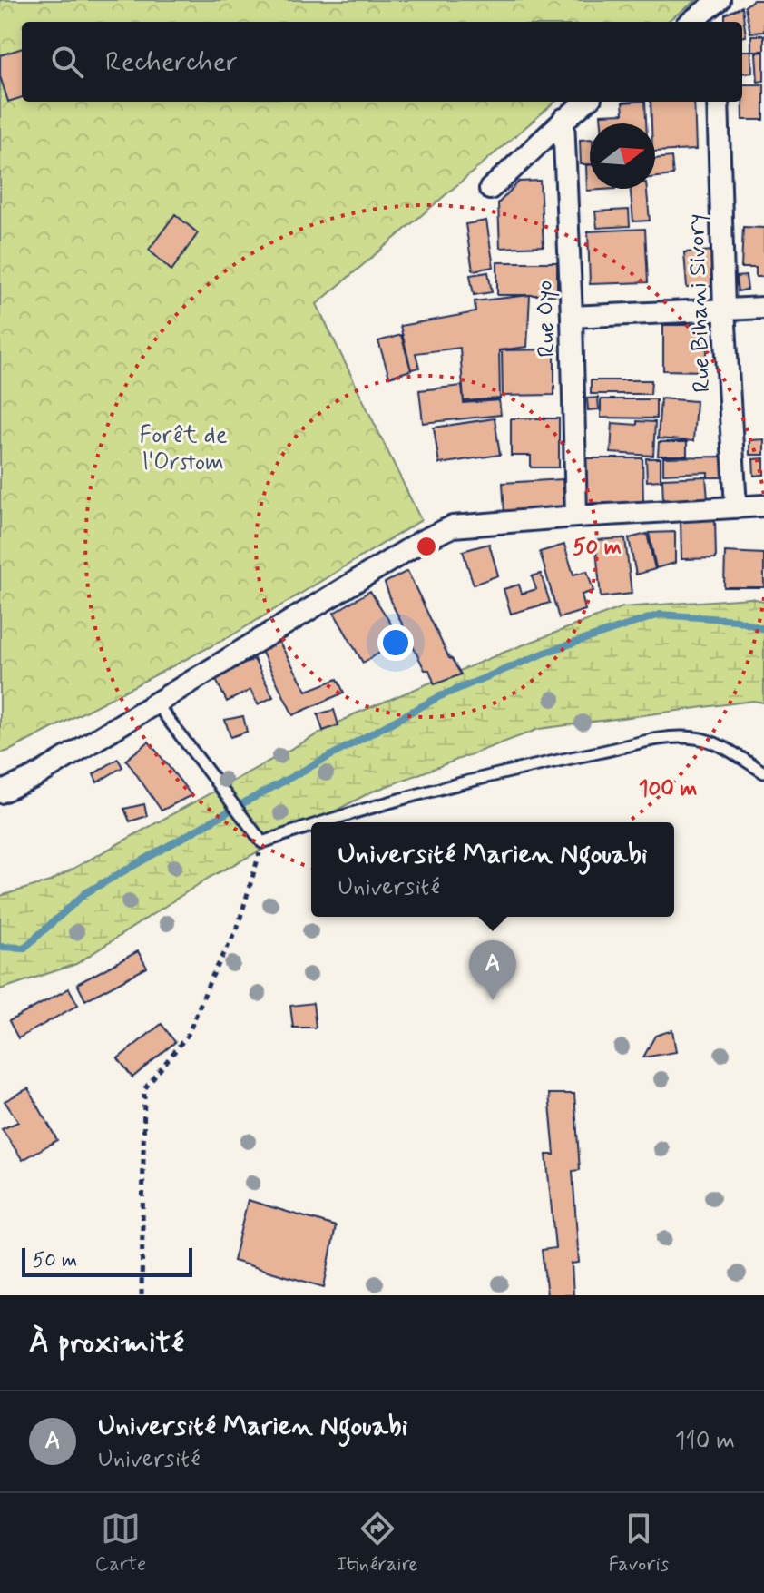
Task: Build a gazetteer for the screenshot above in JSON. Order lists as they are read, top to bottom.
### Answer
{
  "streets": {
    "street": ["Rue Bihani Sivory", "Rue Oyo"]
  },
  "parks": ["Forêt de l'Orstom"],
  "scale_bar": "50 m",
  "north": "right",
  "page": {
    "search": "Rechercher",
    "popup": ["Université Marien Ngouabi", "Université"],
    "pins": "A",
    "scale": "50 m",
    "heading": "À proximité",
    "list": [
      {
        "mark": "A",
        "name": "Université Marien Ngouabi",
        "note": "Université",
        "value": "110 m"
      }
    ],
    "nav": ["Carte", "Itinéraire", "Favoris"]
  },
  "rings": ["50 m", "100 m"]
}
